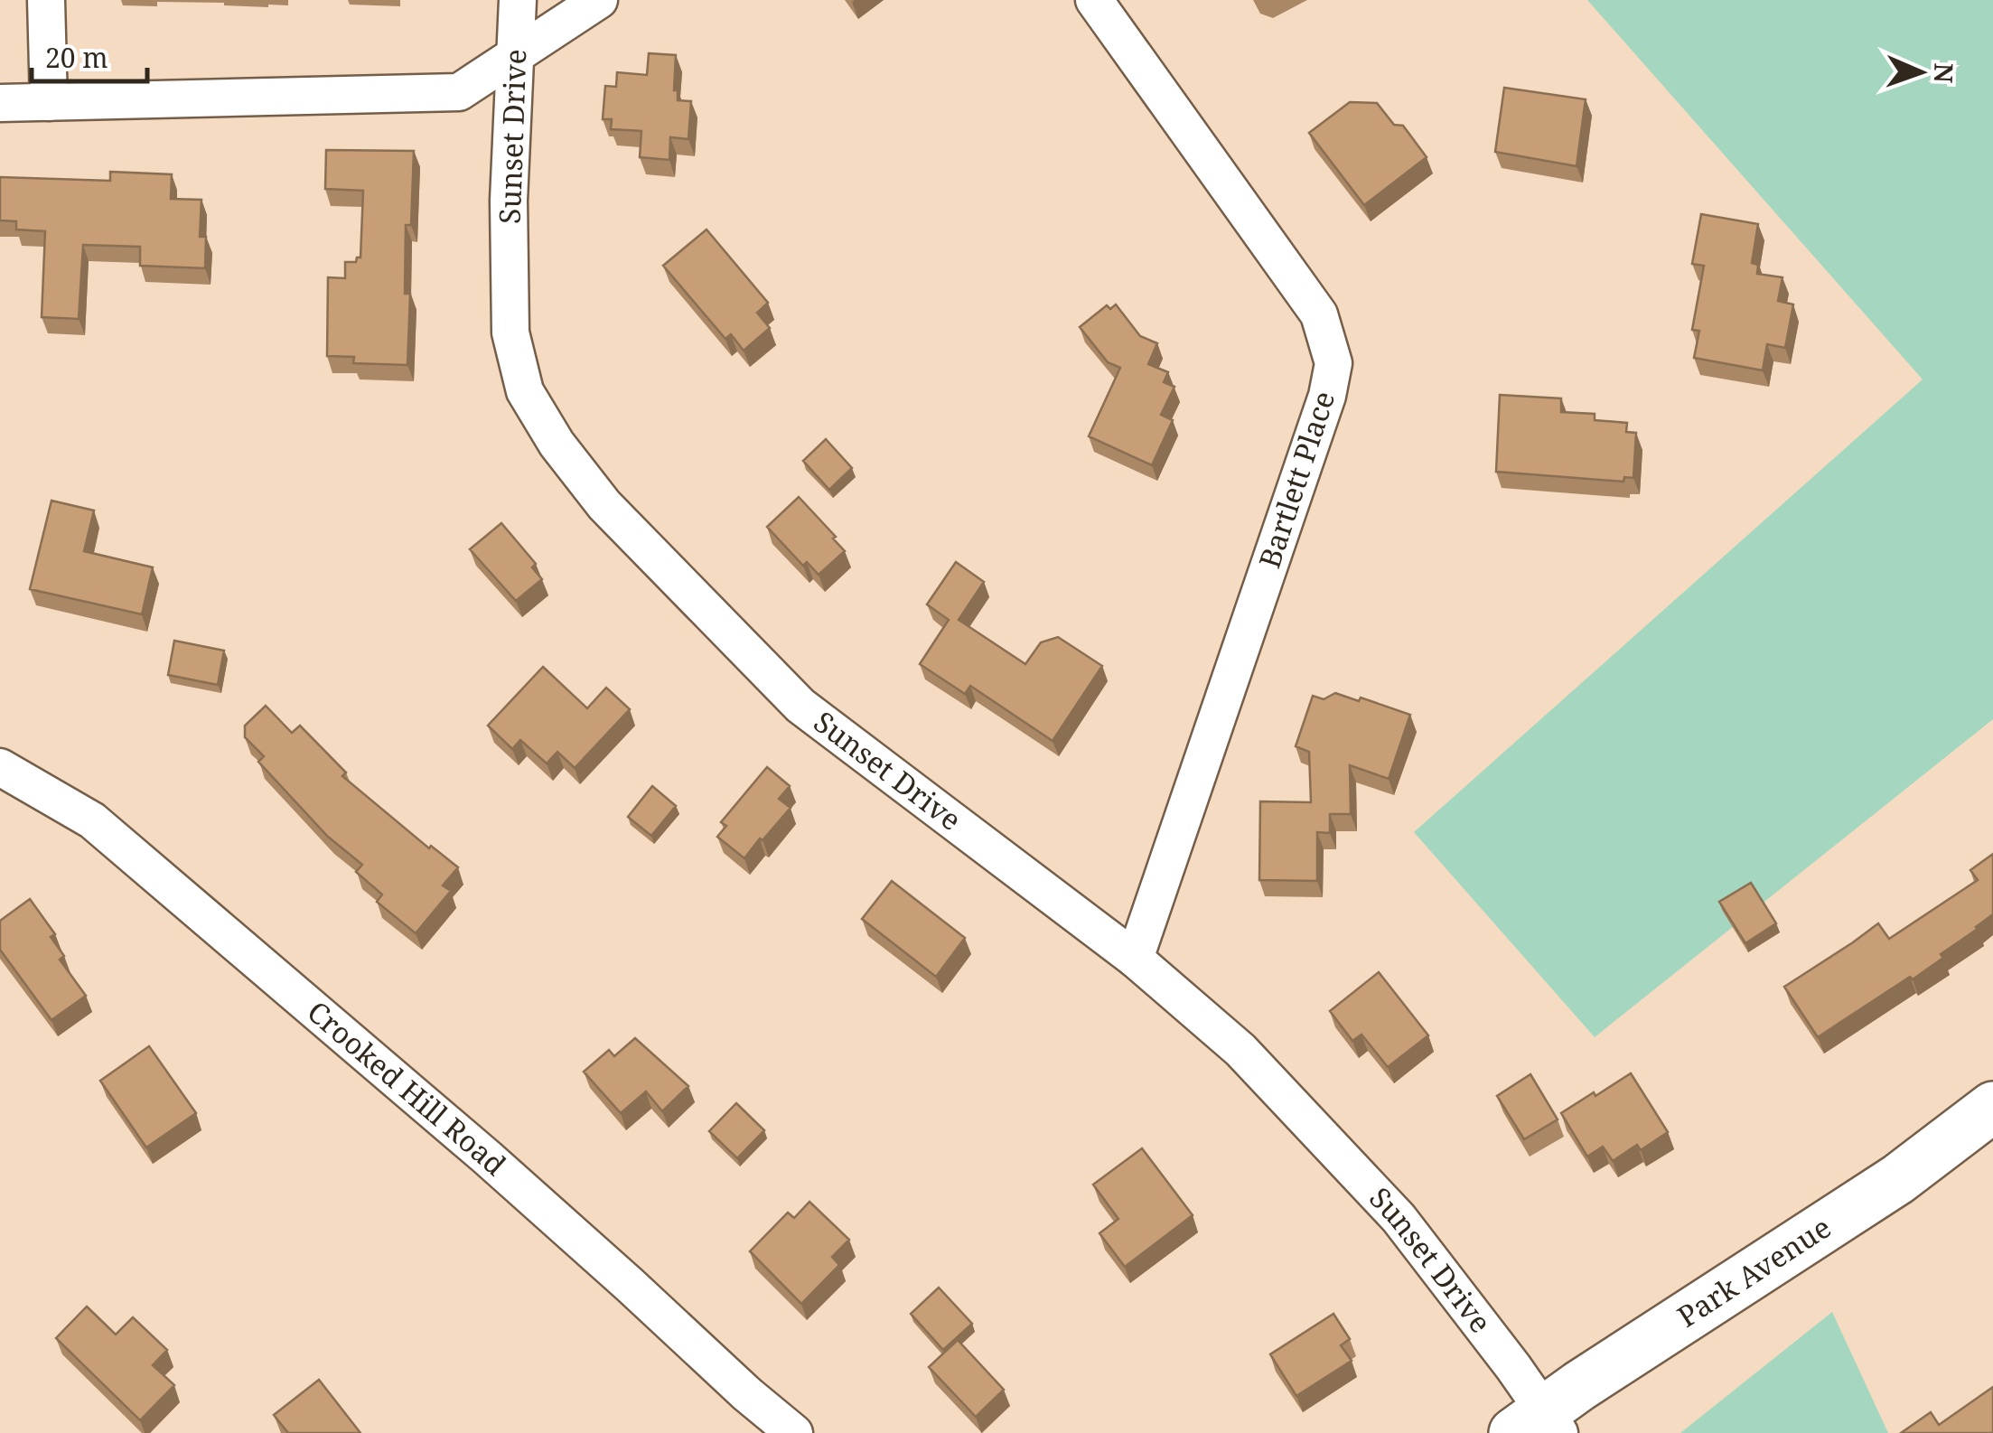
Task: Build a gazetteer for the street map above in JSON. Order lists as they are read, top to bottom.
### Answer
{
  "streets": {
    "main road": ["Park Avenue"],
    "street": ["Sunset Drive", "Bartlett Place", "Crooked Hill Road"]
  },
  "crossings": [
    ["Sunset Drive", "Bartlett Place"],
    ["Sunset Drive", "Park Avenue"]
  ],
  "scale_bar": "20 m",
  "north": "right"
}
